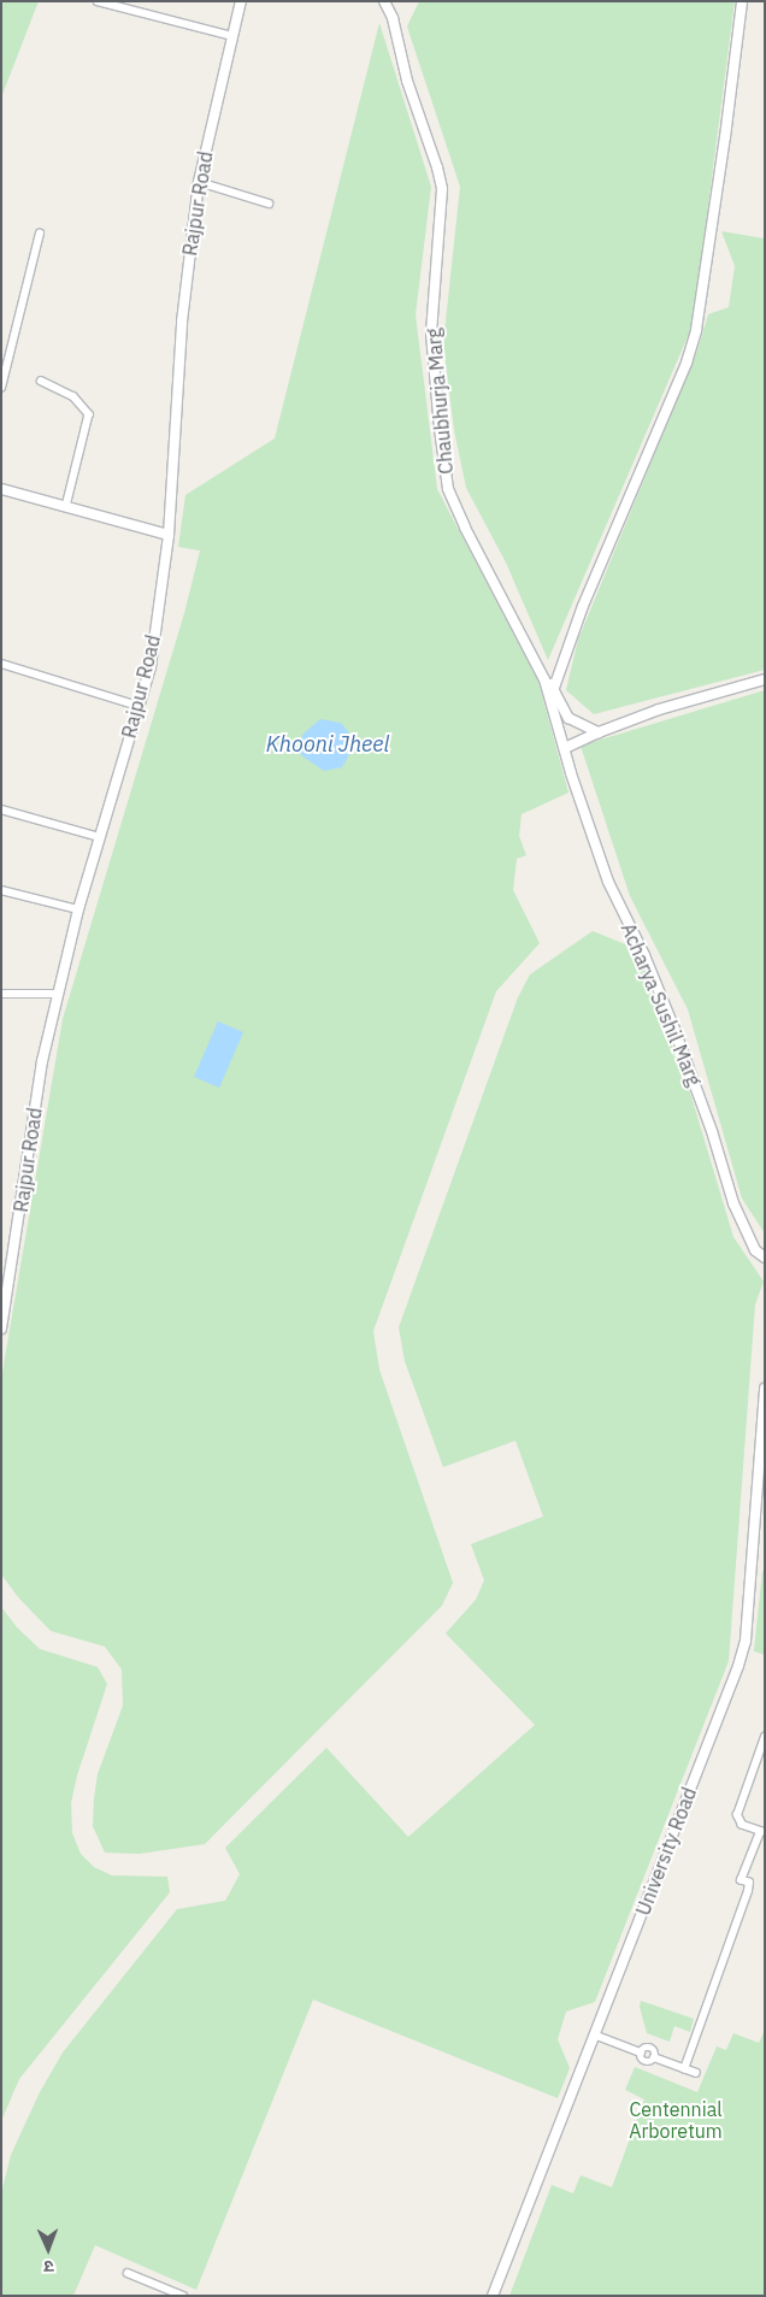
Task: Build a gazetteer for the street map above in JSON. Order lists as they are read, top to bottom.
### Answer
{
  "streets": {
    "street": [
      "Rajpur Road",
      "Chaubhurja Marg",
      "Acharya Sushil Marg",
      "University Road"
    ]
  },
  "crossings": [
    ["Chaubhurja Marg", "Acharya Sushil Marg"]
  ],
  "water": ["Khooni Jheel"],
  "parks": ["Centennial Arboretum"],
  "north": "bottom"
}
